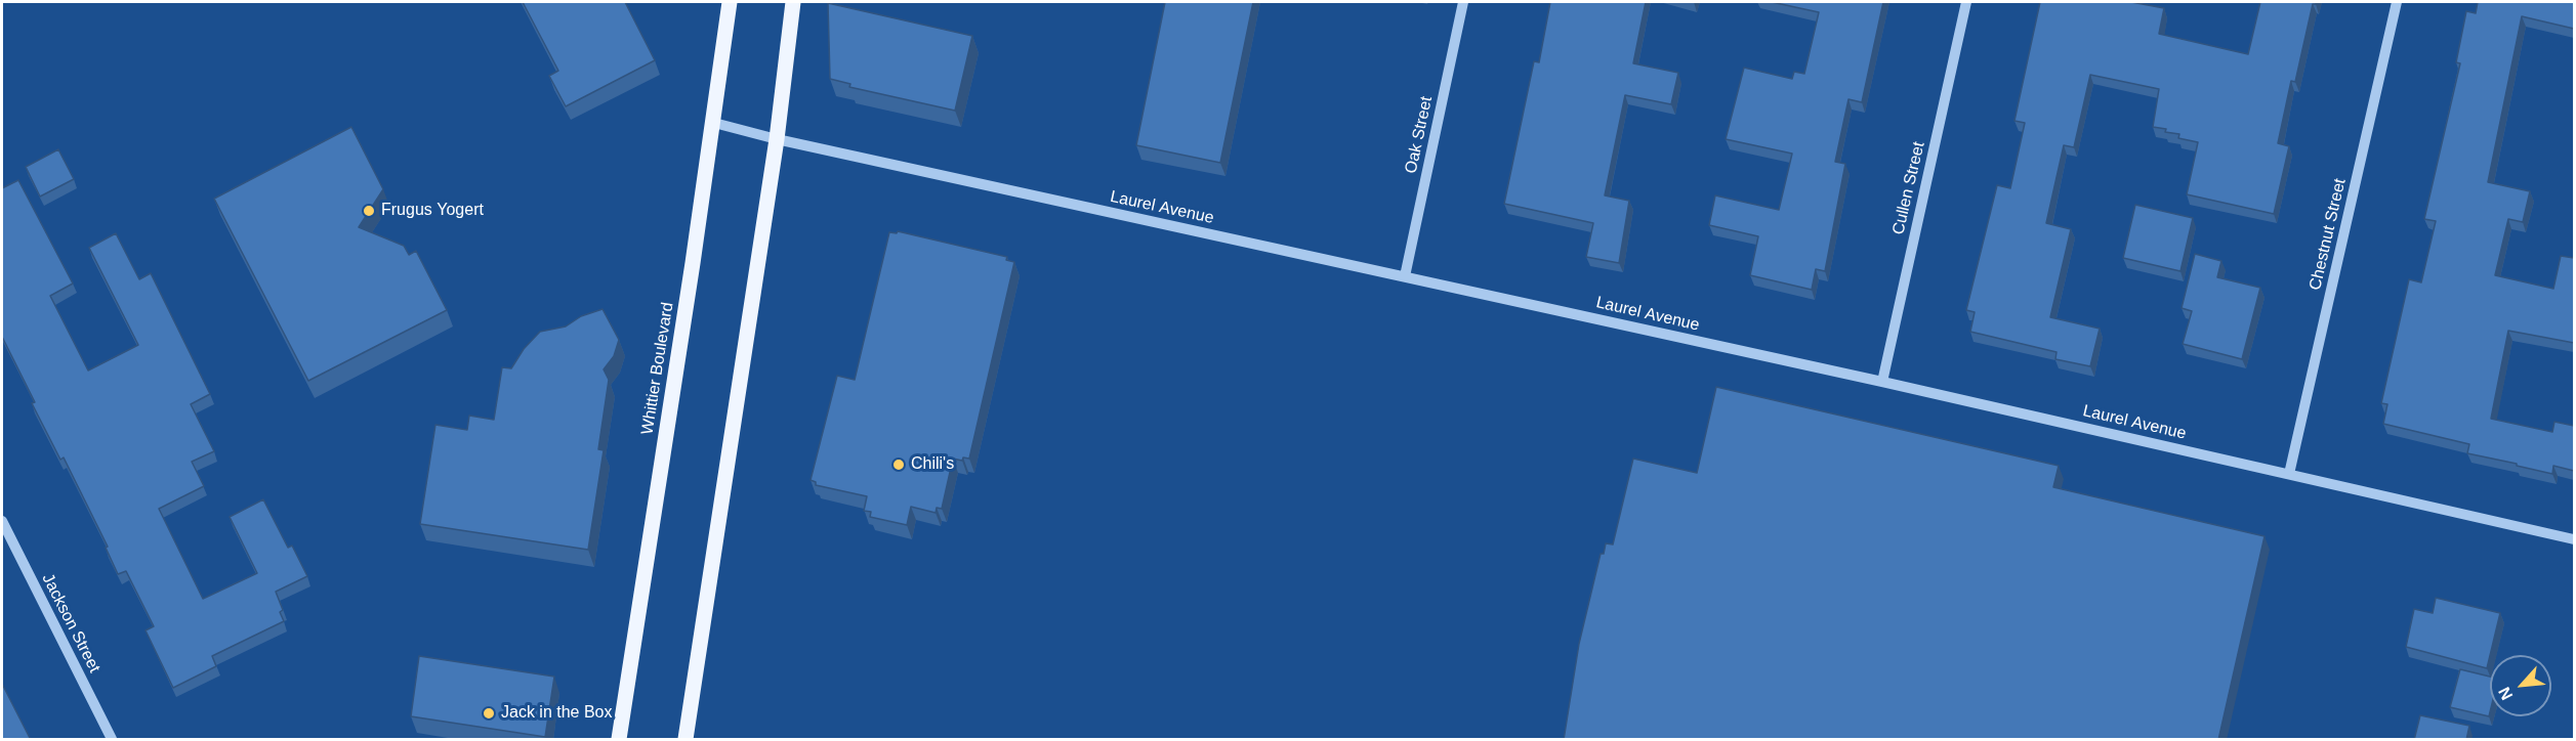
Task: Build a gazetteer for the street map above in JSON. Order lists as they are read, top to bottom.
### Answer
{
  "streets": {
    "main road": ["Whittier Boulevard"],
    "street": [
      "Oak Street",
      "Cullen Street",
      "Laurel Avenue",
      "Chestnut Street",
      "Jackson Street"
    ]
  },
  "crossings": [
    ["Oak Street", "Laurel Avenue"],
    ["Cullen Street", "Laurel Avenue"],
    ["Laurel Avenue", "Chestnut Street"],
    ["Laurel Avenue", "Whittier Boulevard"]
  ],
  "places": ["Frugus Yogert", "Chili's", "Jack in the Box"],
  "north": "bottom left"
}
